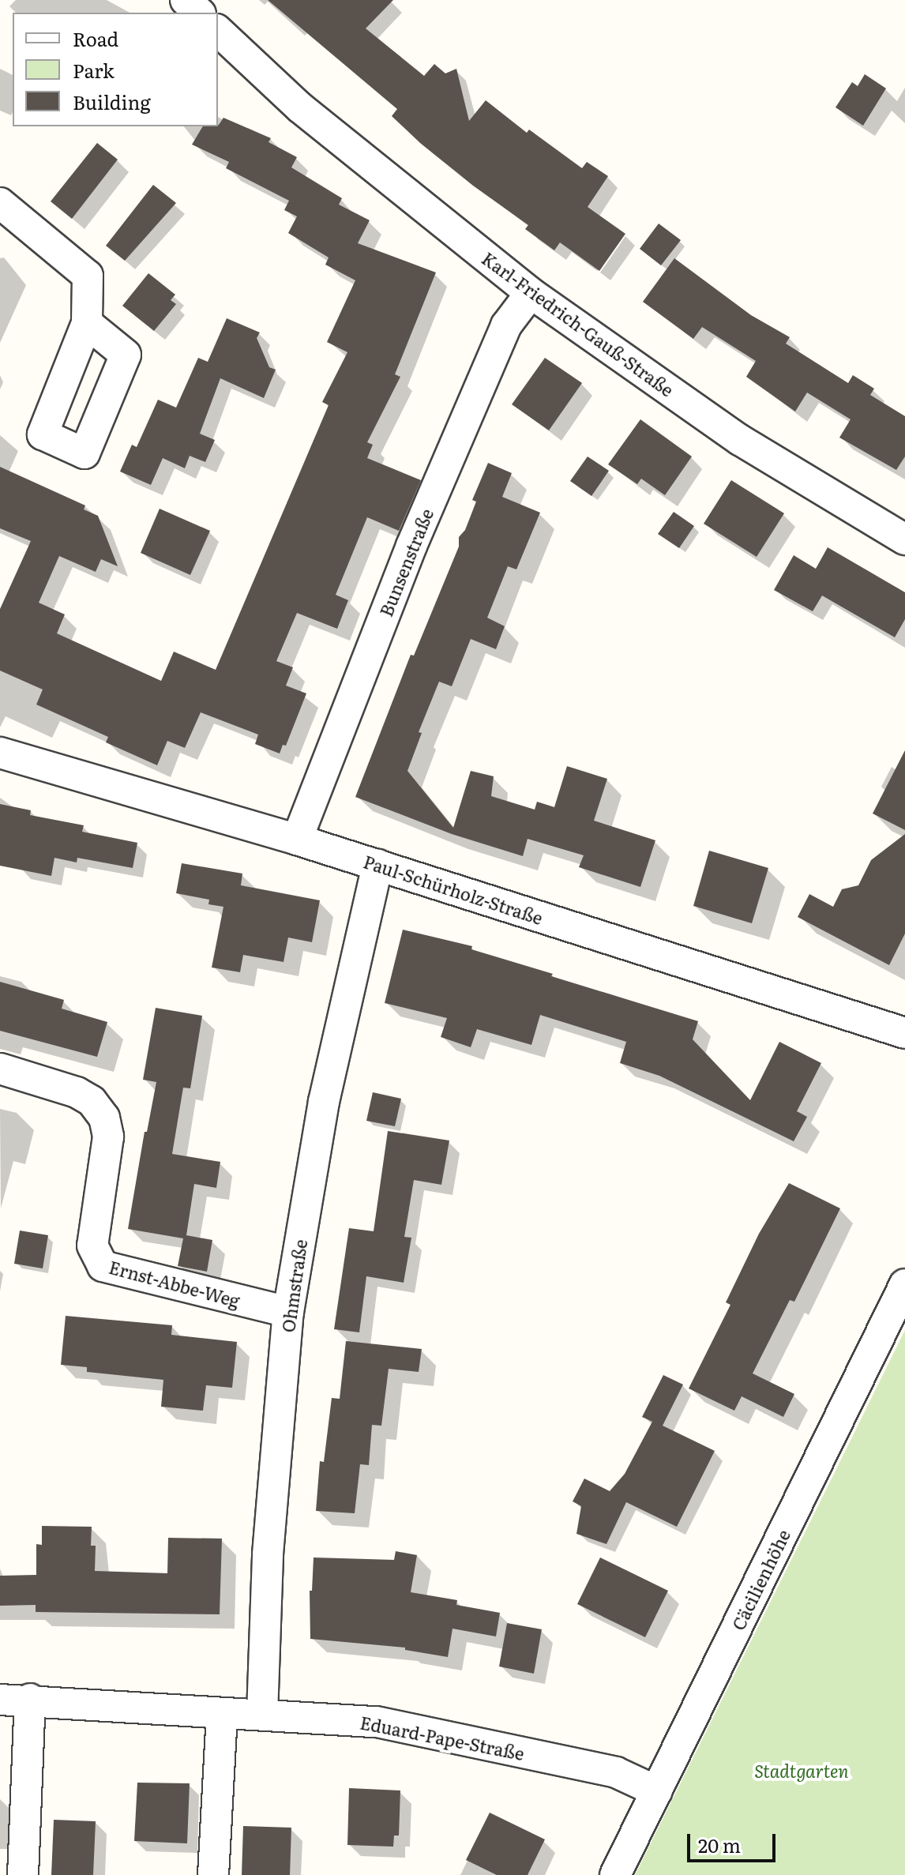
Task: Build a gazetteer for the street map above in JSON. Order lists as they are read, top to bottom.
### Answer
{
  "streets": {
    "street": [
      "Karl-Friedrich-Gauß-Straße",
      "Bunsenstraße",
      "Paul-Schürholz-Straße",
      "Ernst-Abbe-Weg",
      "Ohmstraße",
      "Cäcilienhöhe",
      "Eduard-Pape-Straße"
    ]
  },
  "crossings": [
    ["Karl-Friedrich-Gauß-Straße", "Bunsenstraße"],
    ["Bunsenstraße", "Paul-Schürholz-Straße"],
    ["Paul-Schürholz-Straße", "Ohmstraße"],
    ["Ernst-Abbe-Weg", "Ohmstraße"],
    ["Ohmstraße", "Eduard-Pape-Straße"],
    ["Cäcilienhöhe", "Eduard-Pape-Straße"]
  ],
  "parks": ["Stadtgarten"],
  "legend": ["Road", "Park", "Building"],
  "scale_bar": "20 m"
}
